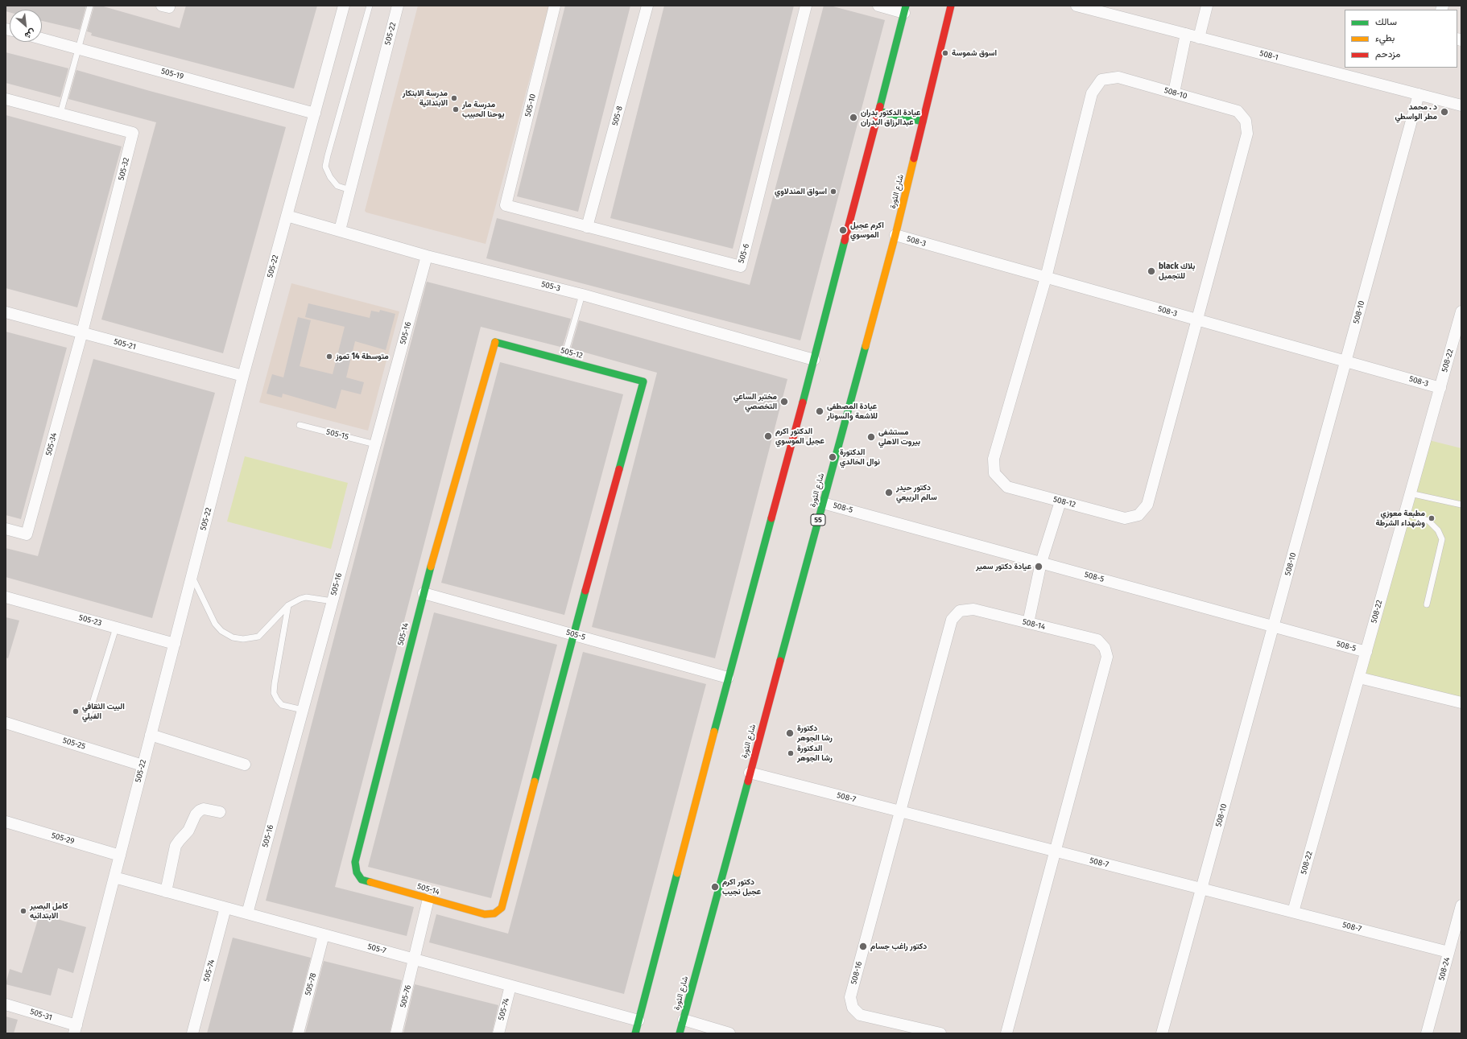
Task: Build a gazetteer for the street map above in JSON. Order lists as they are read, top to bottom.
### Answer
{
  "streets": {
    "main road": [
      "شارع الثورة",
      "505-12",
      "55",
      "505-14"
    ],
    "street": [
      "505-22",
      "508-1",
      "505-19",
      "508-10",
      "505-10",
      "505-8",
      "505-32",
      "508-3",
      "505-6",
      "505-3",
      "505-16",
      "505-21",
      "508-22",
      "505-34",
      "508-12",
      "508-5",
      "505-23",
      "508-14",
      "505-5",
      "505-25",
      "508-7",
      "505-29",
      "505-7",
      "508-24",
      "505-74",
      "508-16",
      "505-78",
      "505-76",
      "505-31"
    ],
    "lane": ["505-15"]
  },
  "crossings": [
    ["505-22", "505-19"],
    ["505-22", "505-3"],
    ["505-22", "505-21"],
    ["505-22", "505-23"],
    ["505-22", "505-25"],
    ["505-22", "505-29"],
    ["505-22", "505-7"],
    ["505-22", "505-31"],
    ["508-1", "508-10"],
    ["508-10", "508-3"],
    ["508-10", "508-12"],
    ["508-10", "508-5"],
    ["508-10", "508-7"],
    ["505-10", "505-6"],
    ["505-8", "505-6"],
    ["505-32", "505-21"],
    ["505-32", "505-34"],
    ["شارع الثورة", "508-3"],
    ["شارع الثورة", "508-5"],
    ["شارع الثورة", "508-7"],
    ["508-3", "508-22"],
    ["508-3", "508-12"],
    ["505-3", "505-16"],
    ["505-16", "505-15"],
    ["505-16", "505-7"],
    ["505-21", "505-34"],
    ["505-12", "505-14"],
    ["505-12", "505-5"],
    ["508-22", "508-5"],
    ["508-22", "508-7"],
    ["508-14", "508-7"],
    ["508-14", "508-16"],
    ["505-14", "505-5"],
    ["505-14", "505-76"],
    ["508-7", "508-24"],
    ["508-7", "508-16"],
    ["505-7", "505-74"],
    ["505-7", "505-78"],
    ["505-7", "505-76"]
  ],
  "places": [
    "اسوق شموسة",
    "مدرسة الابتكار الابتدائية",
    "مدرسة مار يوحنا الحبيب",
    "د . محمد مطر الواسطي",
    "عيادة الدكتور بدران عبدالرزاق البدران",
    "اسواق المندلاوي",
    "اكرم عجيل الموسوي",
    "black بلاك للتجميل",
    "متوسطة 14 تموز",
    "مختبر الساعي التخصصي",
    "عيادة المصطفى للاشعة والسونار",
    "الدكتور اكرم عجيل الموسوي",
    "مستشفى بيروت الاهلي",
    "الدكتورة نوال الخالدي",
    "دكتور حيدر سالم الربيعي",
    "مطبعة معوزي وشهداء الشرطة",
    "عيادة دكتور سمير",
    "البيت الثقافي الفيلي",
    "دكتورة رشا الجوهر",
    "الدكتورة رشا الجوهر",
    "دكتور اكرم عجيل نجيب",
    "كامل البصير الابتدائيه",
    "دكتور راغب جسام"
  ],
  "legend": ["سالك", "بطيء", "مزدحم"],
  "north": "bottom right"
}
